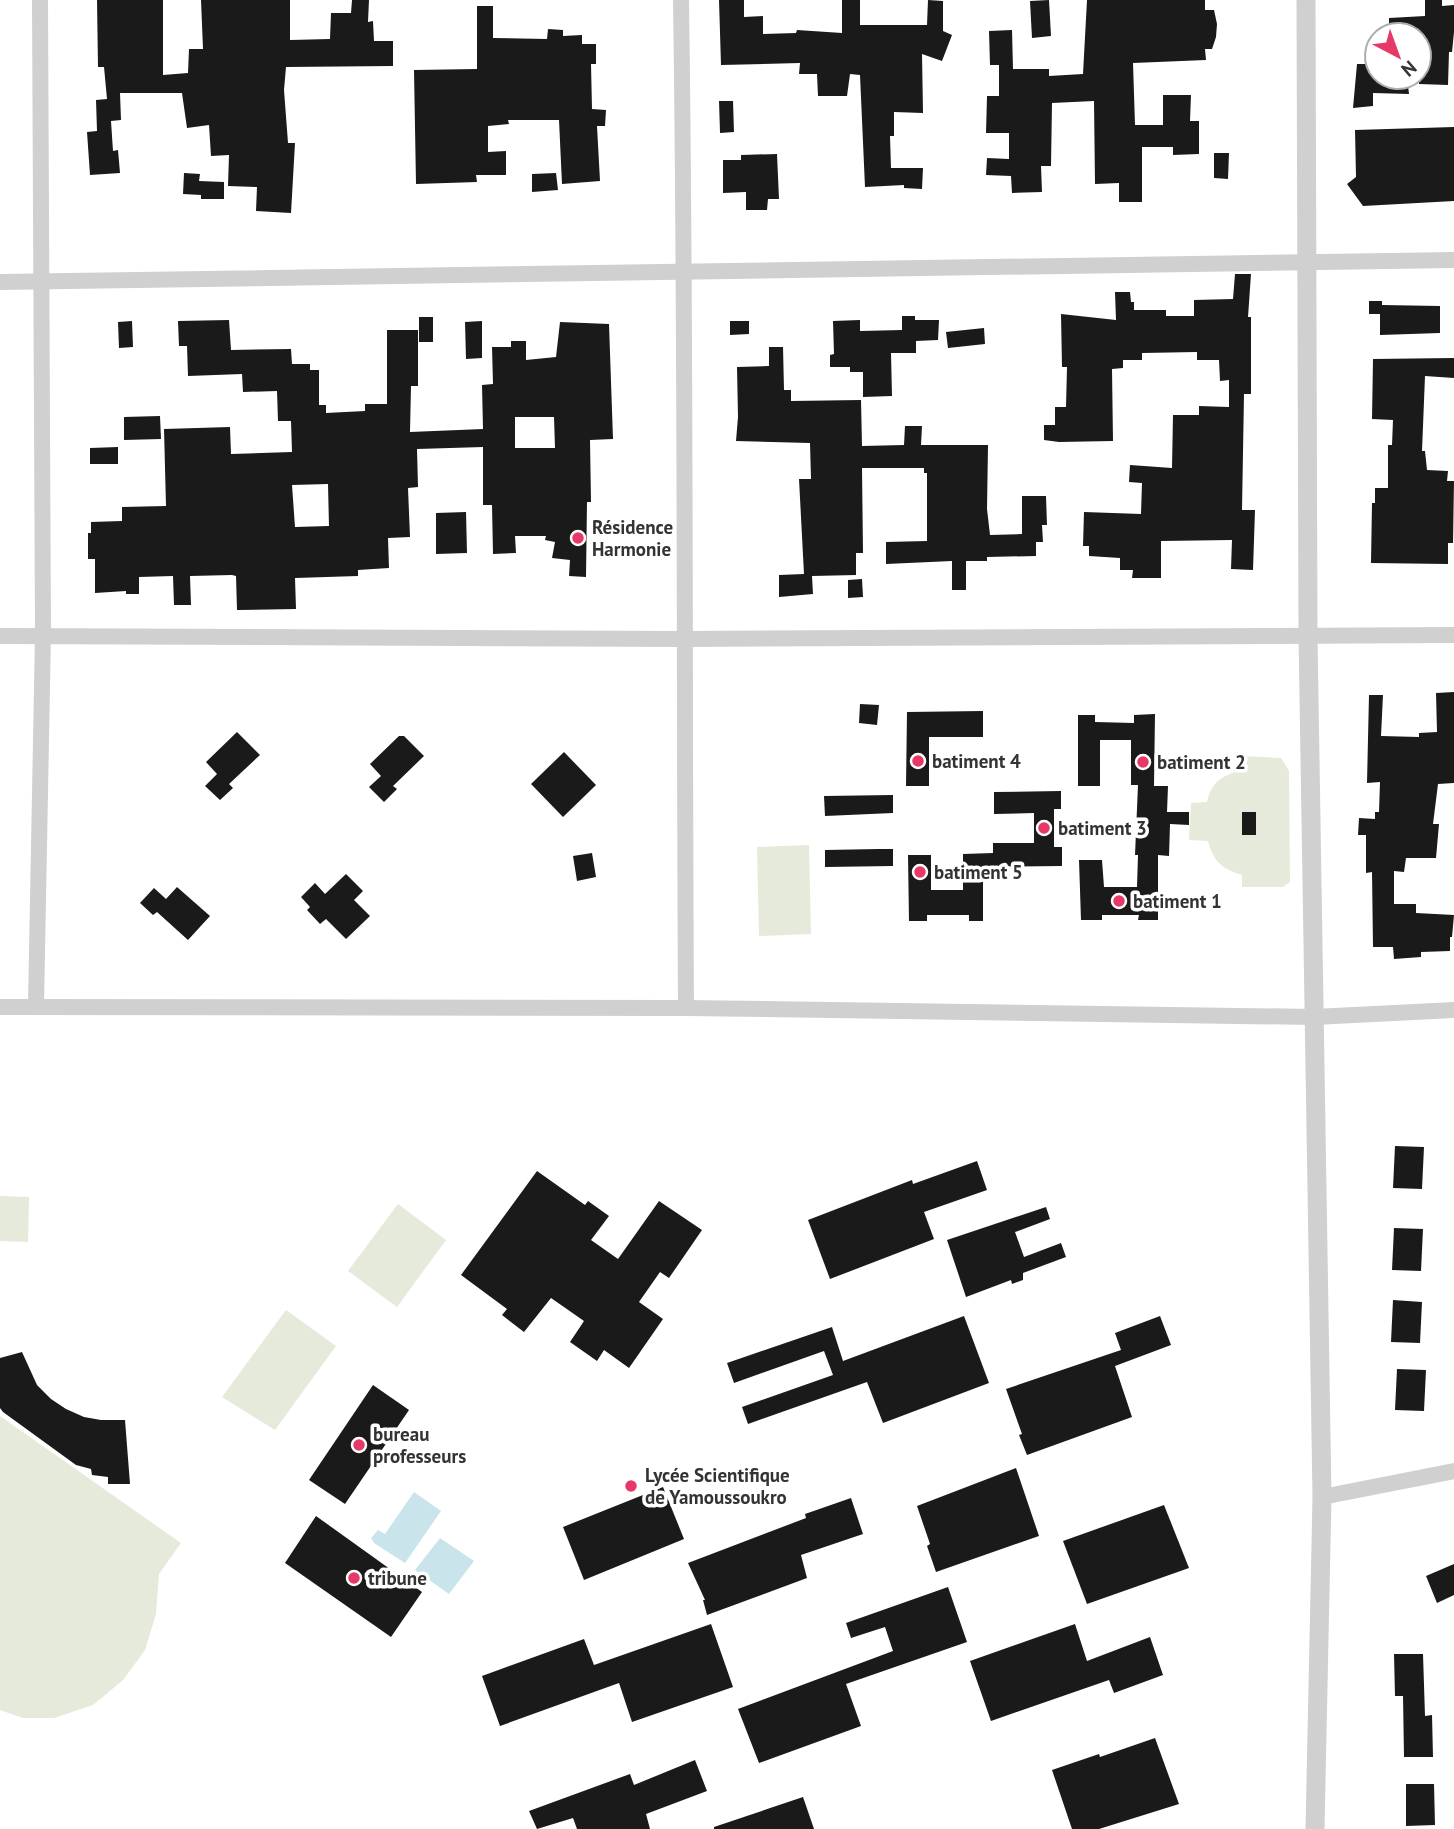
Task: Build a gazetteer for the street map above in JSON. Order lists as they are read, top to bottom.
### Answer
{
  "places": [
    "Résidence Harmonie",
    "batiment 4",
    "batiment 2",
    "batiment 3",
    "batiment 5",
    "batiment 1",
    "bureau professeurs",
    "Lycée Scientifique de Yamoussoukro",
    "tribune"
  ],
  "north": "bottom right"
}
